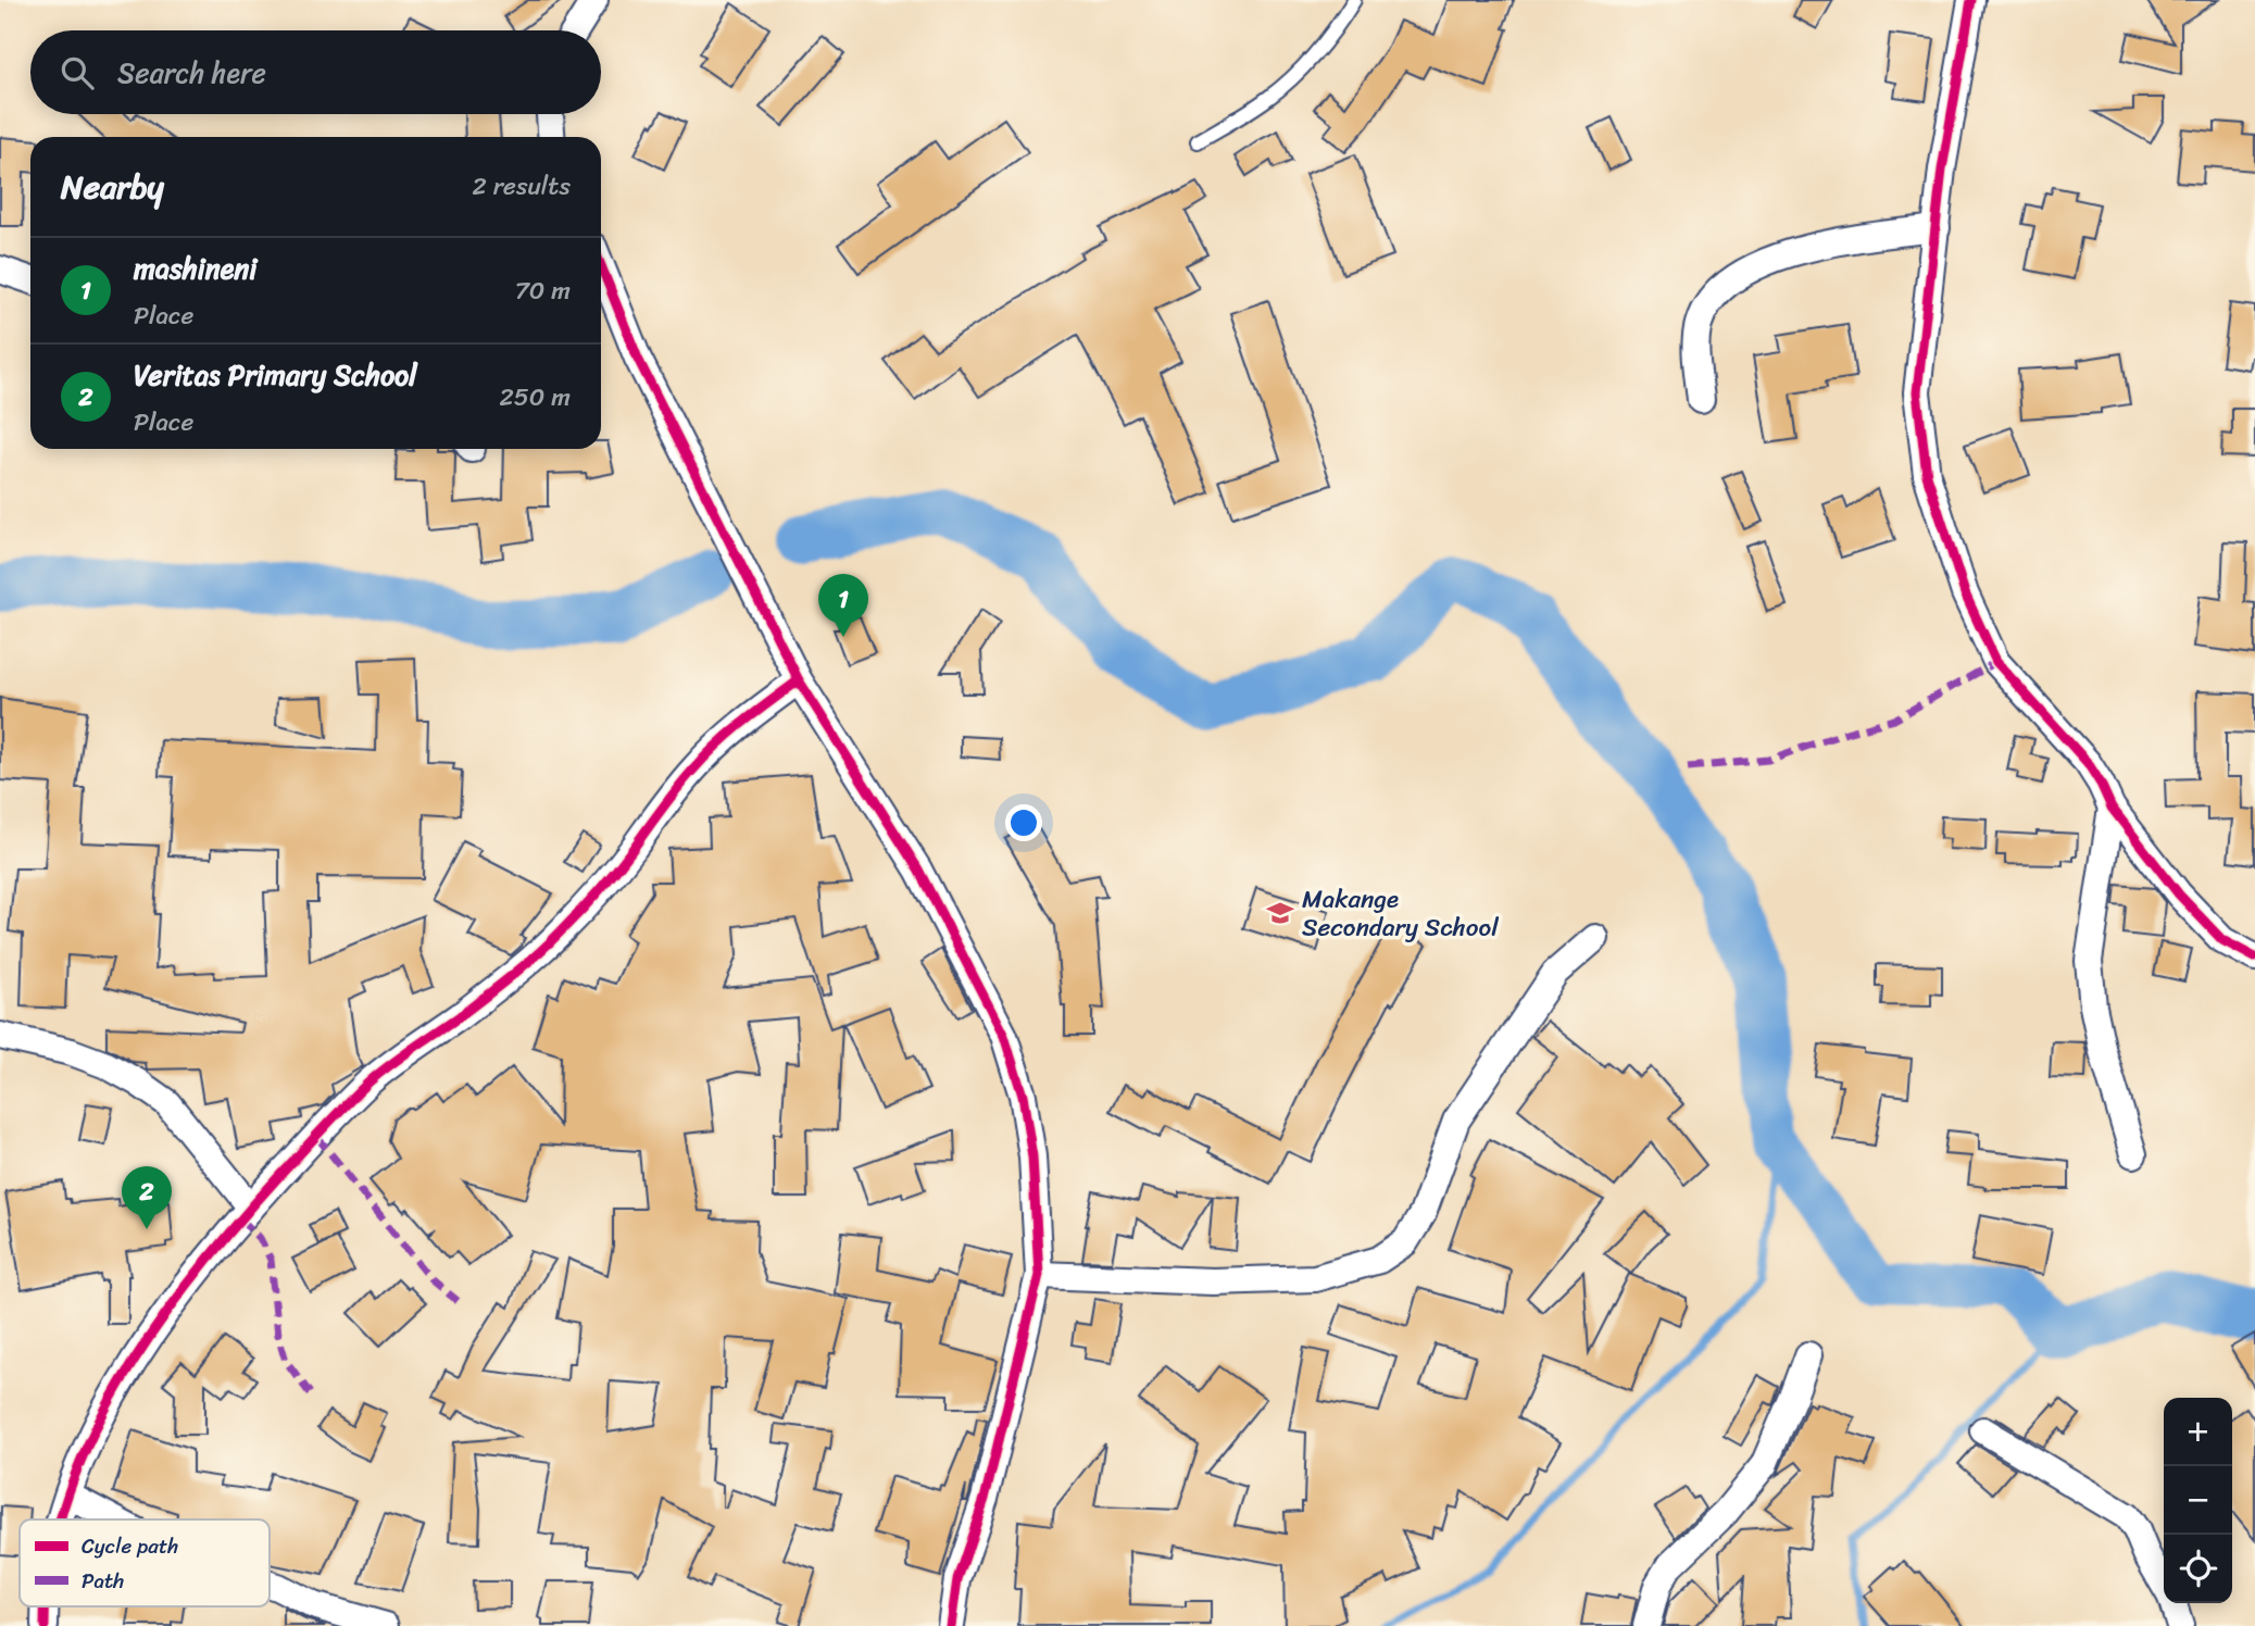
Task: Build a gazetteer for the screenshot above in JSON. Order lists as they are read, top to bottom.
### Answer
{
  "places": {
    "school or university": ["Makange Secondary School"]
  },
  "legend": ["Cycle path", "Path"],
  "page": {
    "search": "Search here",
    "heading": ["Nearby", "2 results"],
    "list": [
      {
        "mark": "1",
        "name": "mashineni",
        "note": "Place",
        "value": "70 m"
      },
      {
        "mark": "2",
        "name": "Veritas Primary School",
        "note": "Place",
        "value": "250 m"
      }
    ],
    "pins": ["1", "2"],
    "map_buttons": ["+", "−"]
  }
}
